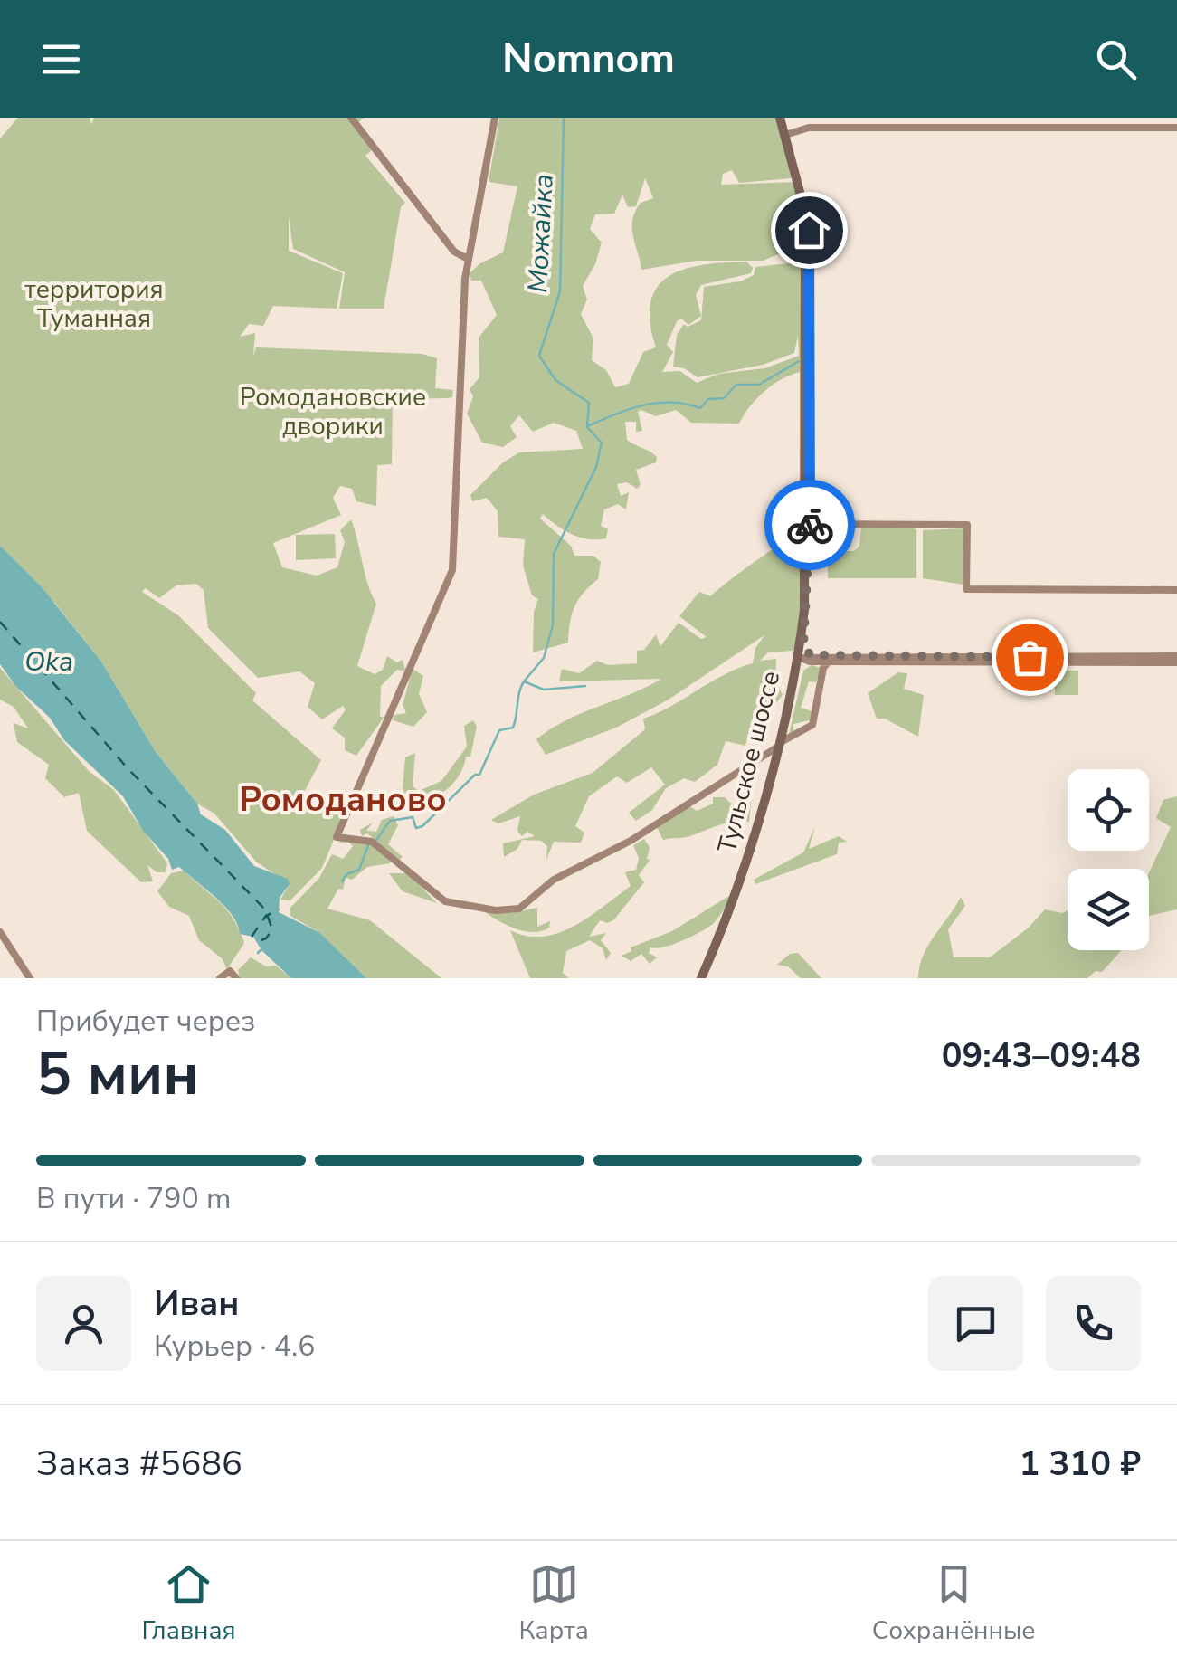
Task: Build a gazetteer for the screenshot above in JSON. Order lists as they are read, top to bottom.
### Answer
{
  "streets": {
    "main road": ["Тульское шоссе"]
  },
  "districts": ["Ромоданово"],
  "water": ["Можайка", "Oka"],
  "parks": ["территория Туманная", "Ромодановские дворики"],
  "page": {
    "header": "Nomnom",
    "heading": ["5 мин", "Прибудет через", "09:43–09:48"],
    "panel": [
      "Иван",
      "Курьер · 4.6",
      "Заказ #5686",
      "1 310 ₽"
    ],
    "bar": "В пути · 790 m",
    "tabs": ["Главная", "Карта", "Сохранённые"]
  }
}
